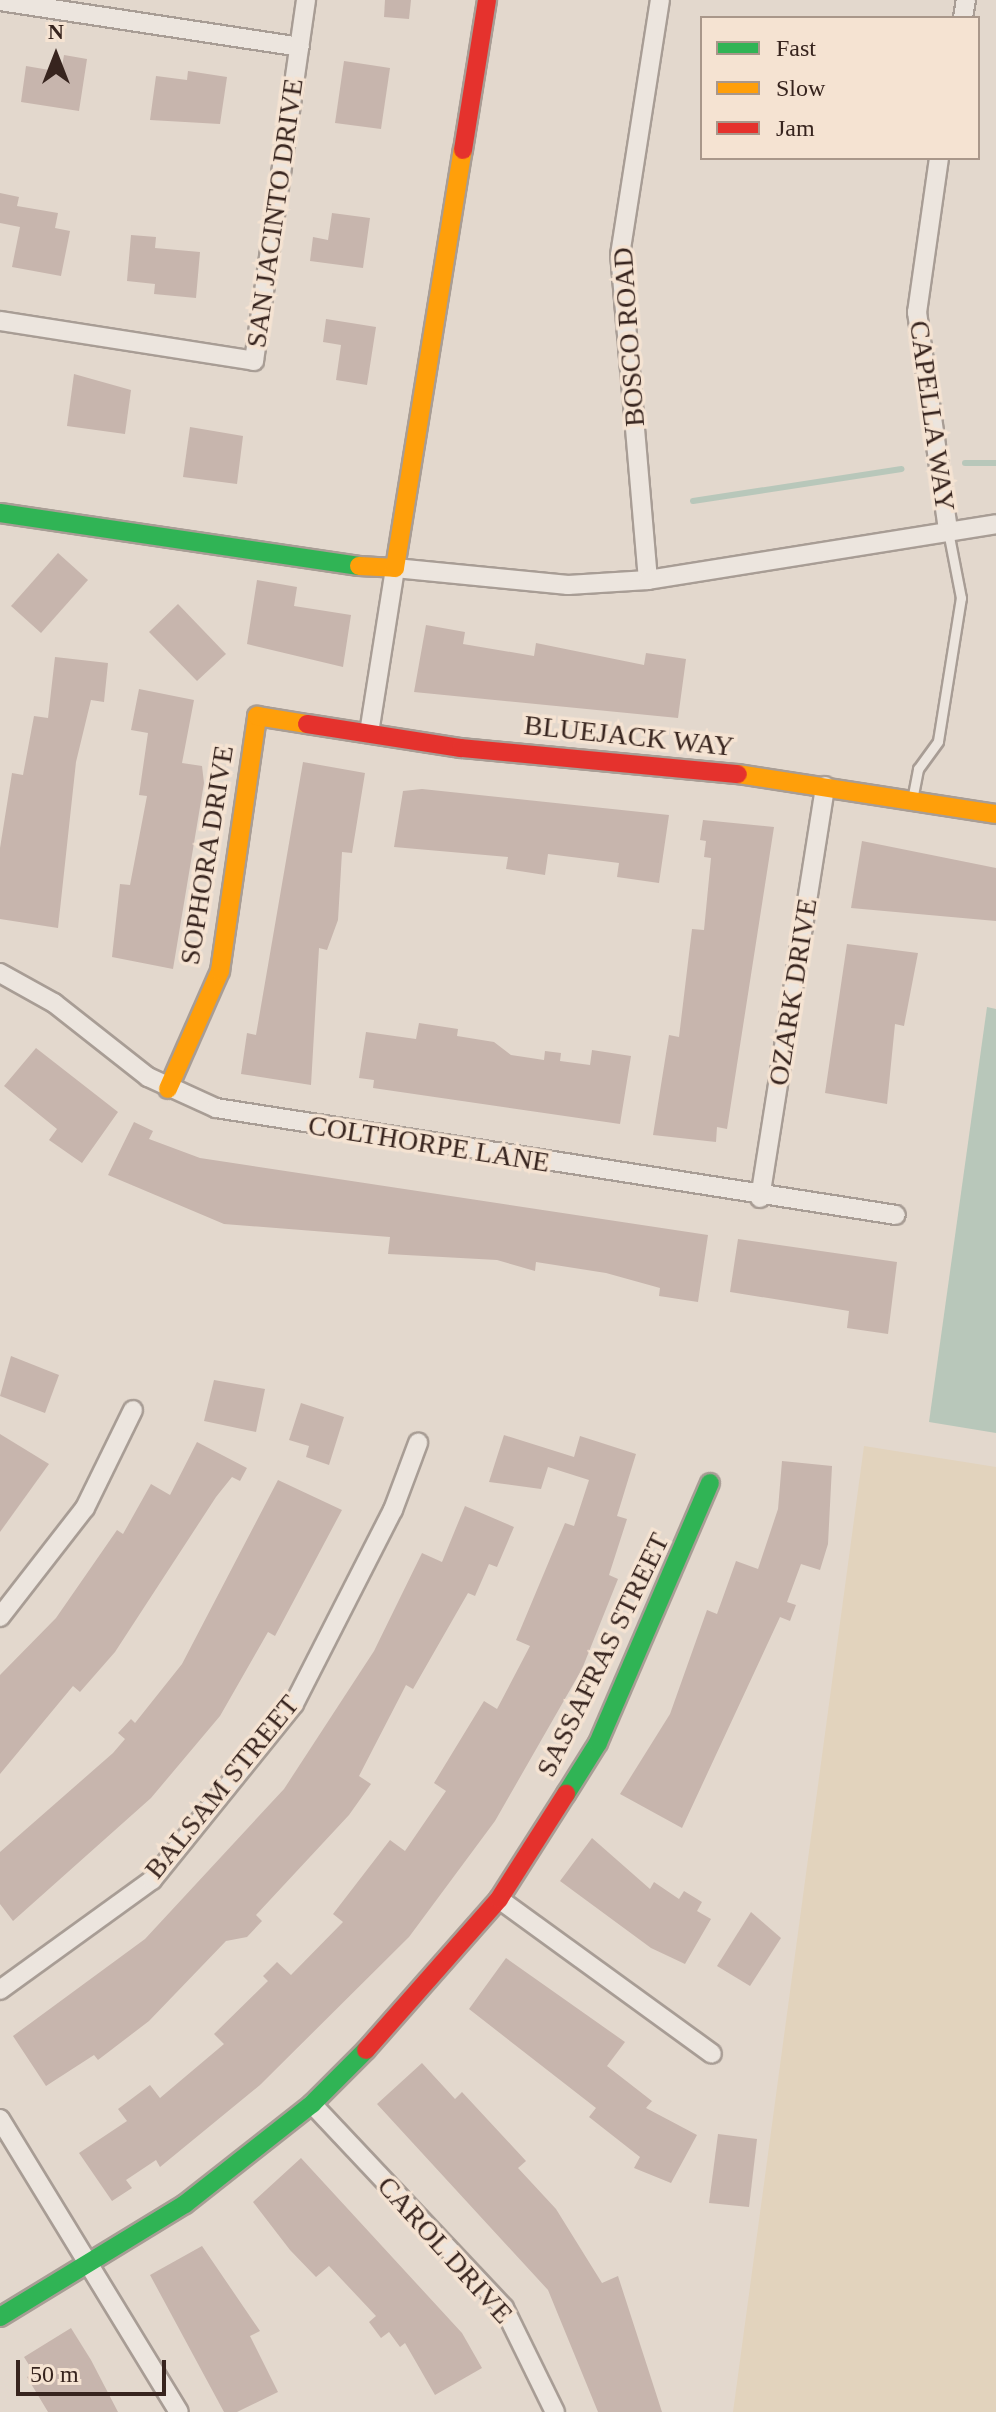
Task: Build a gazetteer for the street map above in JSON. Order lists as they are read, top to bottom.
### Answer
{
  "streets": {
    "street": [
      "SAN JACINTO DRIVE",
      "BOSCO ROAD",
      "CAPELLA WAY",
      "BLUEJACK WAY",
      "SOPHORA DRIVE",
      "OZARK DRIVE",
      "COLTHORPE LANE",
      "SASSAFRAS STREET",
      "BALSAM STREET",
      "CAROL DRIVE"
    ]
  },
  "crossings": [
    ["BLUEJACK WAY", "SOPHORA DRIVE"],
    ["BLUEJACK WAY", "OZARK DRIVE"],
    ["SOPHORA DRIVE", "COLTHORPE LANE"],
    ["OZARK DRIVE", "COLTHORPE LANE"],
    ["SASSAFRAS STREET", "CAROL DRIVE"]
  ],
  "legend": ["Fast", "Slow", "Jam"],
  "scale_bar": "50 m",
  "north": "top"
}
